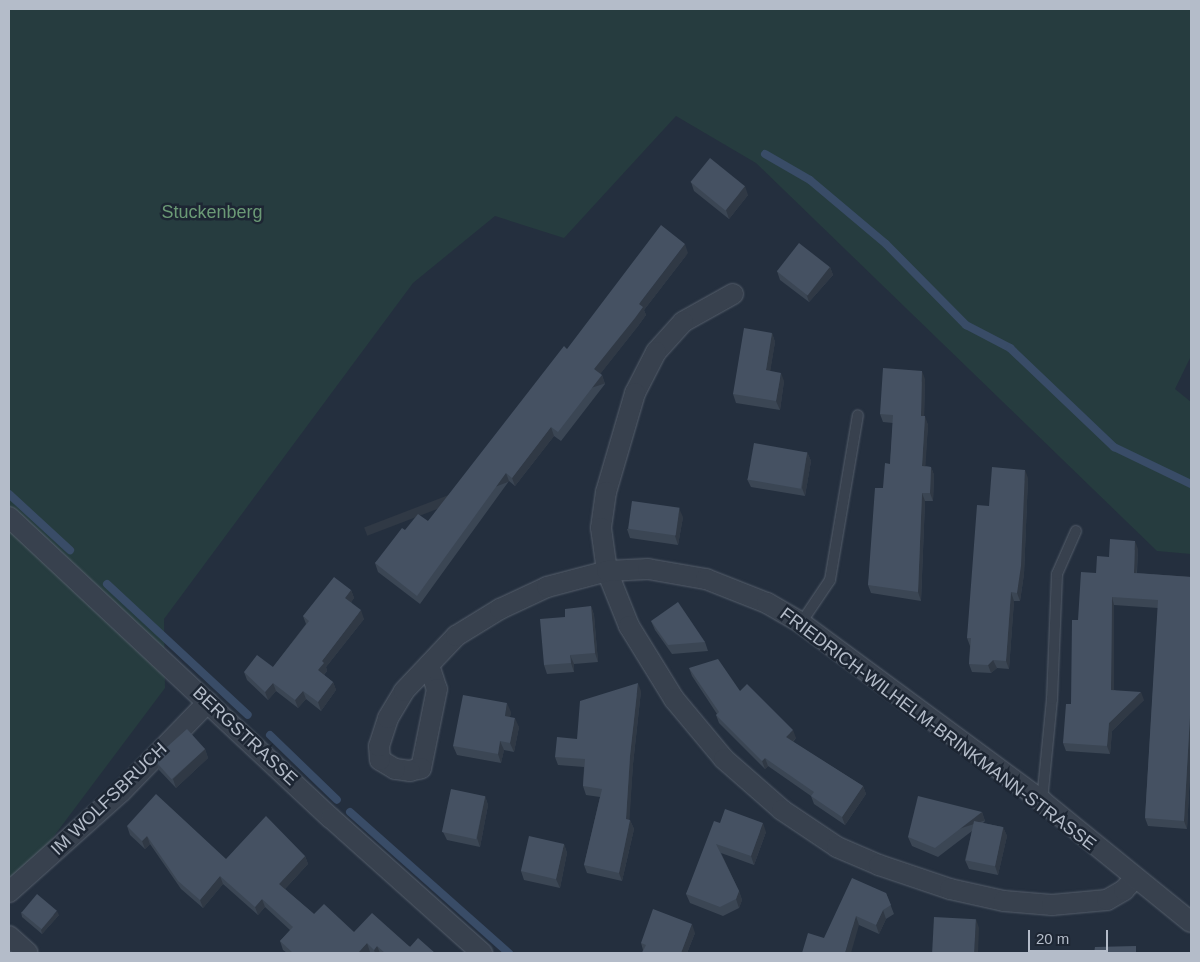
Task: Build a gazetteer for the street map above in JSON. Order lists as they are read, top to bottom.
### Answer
{
  "streets": {
    "street": ["FRIEDRICH-WILHELM-BRINKMANN-STRASSE", "BERGSTRASSE", "IM WOLFSBRUCH"]
  },
  "crossings": [
    ["BERGSTRASSE", "IM WOLFSBRUCH"]
  ],
  "parks": ["Stuckenberg"],
  "scale_bar": "20 m"
}
